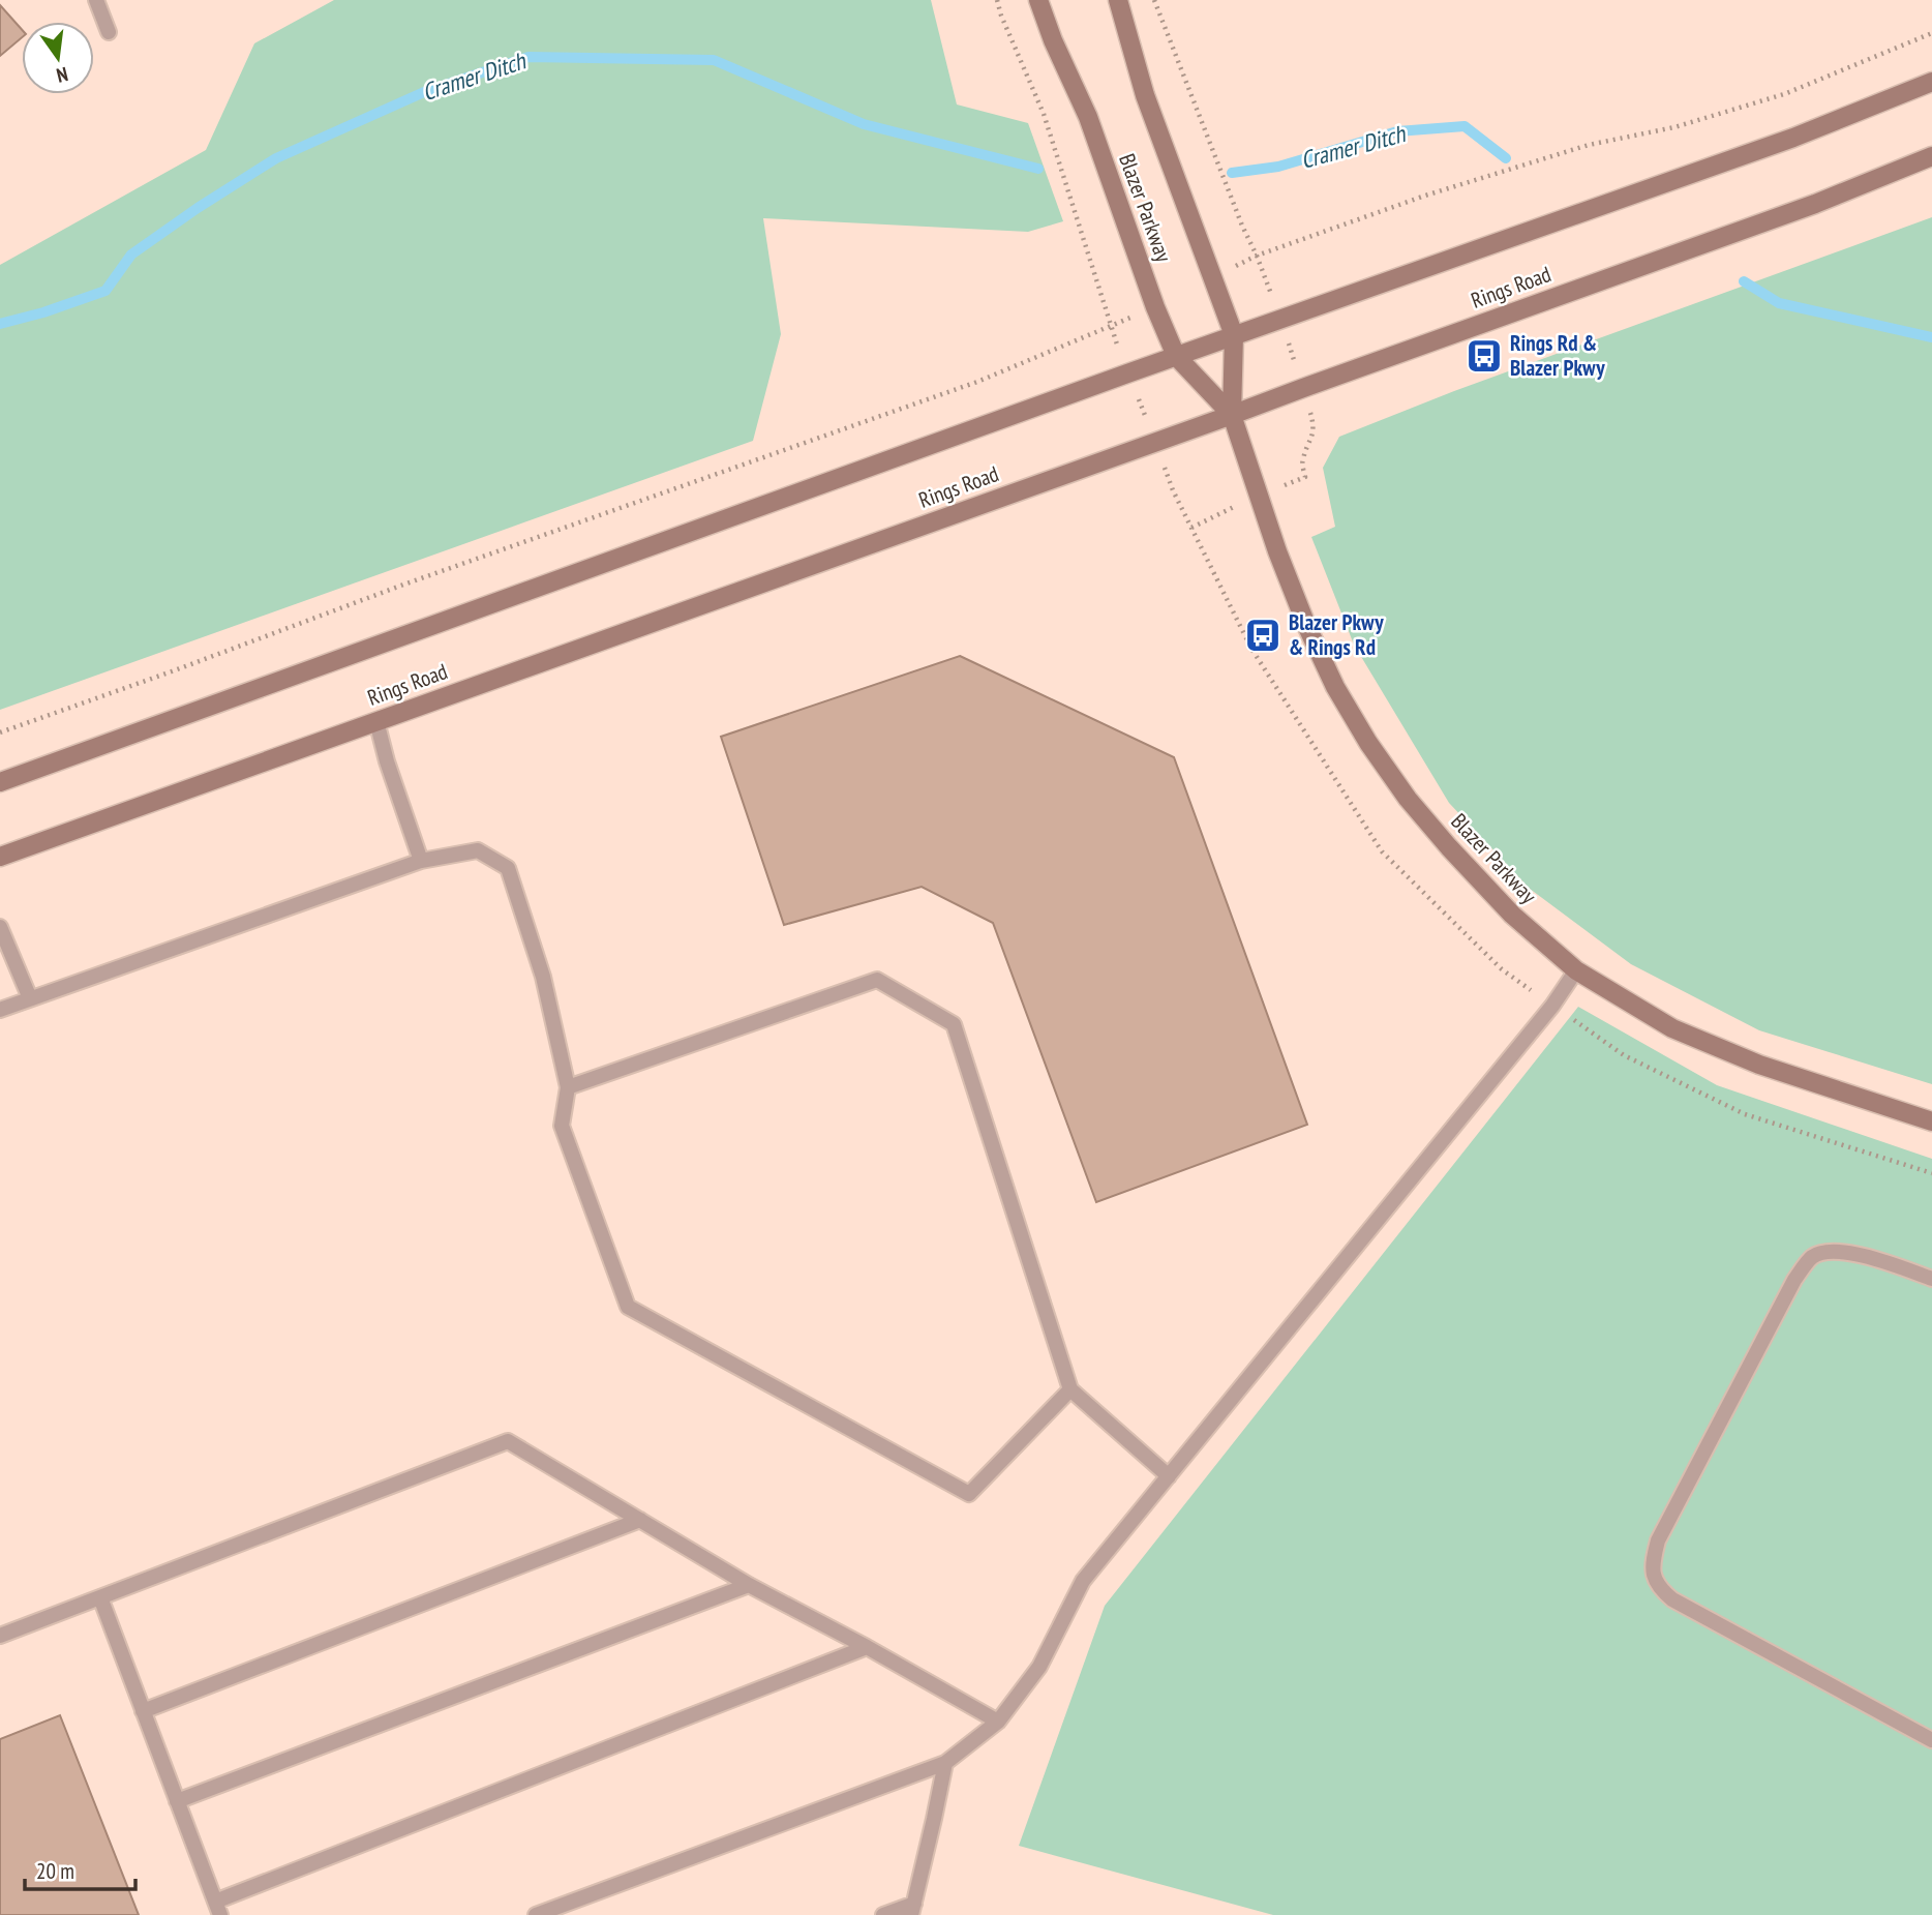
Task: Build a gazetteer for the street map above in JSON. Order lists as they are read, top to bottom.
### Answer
{
  "streets": {
    "main road": ["Blazer Parkway", "Rings Road"]
  },
  "crossings": [
    ["Blazer Parkway", "Rings Road"]
  ],
  "water": ["Cramer Ditch"],
  "places": {
    "bus stop": ["Rings Rd & Blazer Pkwy", "Blazer Pkwy & Rings Rd"]
  },
  "scale_bar": "20 m",
  "north": "bottom"
}
